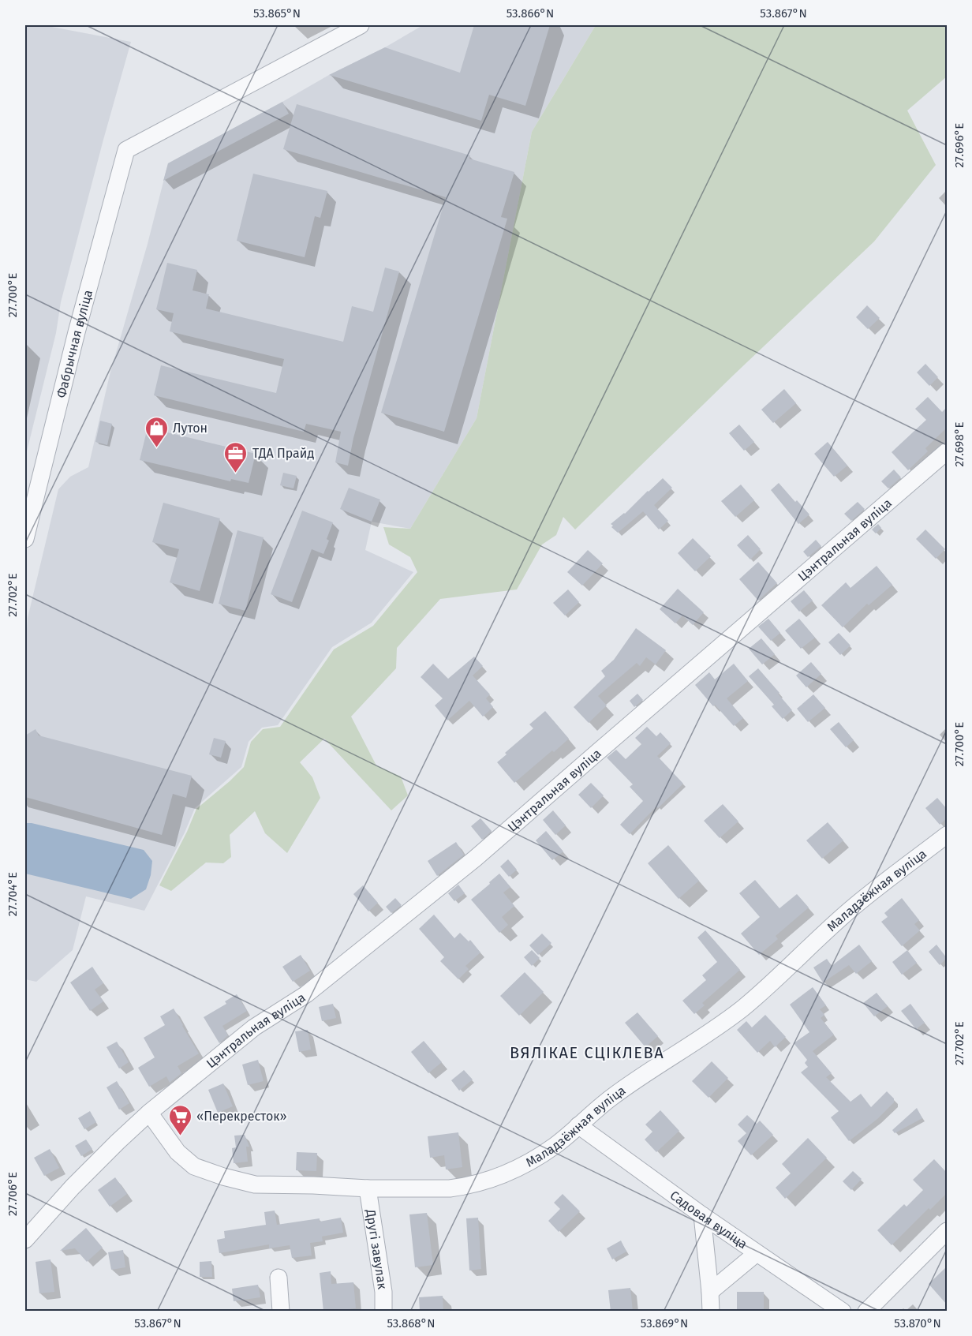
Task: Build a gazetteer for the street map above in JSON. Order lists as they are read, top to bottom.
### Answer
{
  "streets": {
    "street": [
      "Фабрычная вуліца",
      "Цэнтральная вуліца",
      "Маладзёжная вуліца",
      "Садовая вуліца",
      "Другі завулак"
    ]
  },
  "crossings": [
    ["Цэнтральная вуліца", "Маладзёжная вуліца"],
    ["Маладзёжная вуліца", "Садовая вуліца"],
    ["Маладзёжная вуліца", "Другі завулак"]
  ],
  "districts": ["ВЯЛІКАЕ СЦІКЛЕВА"],
  "places": {
    "shop": ["Лутон"],
    "office": ["ТДА Прайд"],
    "supermarket": ["«Перекресток»"]
  },
  "coordinates": [
    "53.865°N",
    "53.866°N",
    "53.867°N",
    "27.696°E",
    "27.700°E",
    "27.698°E",
    "27.702°E",
    "27.704°E",
    "27.706°E",
    "53.868°N",
    "53.869°N",
    "53.870°N"
  ]
}
